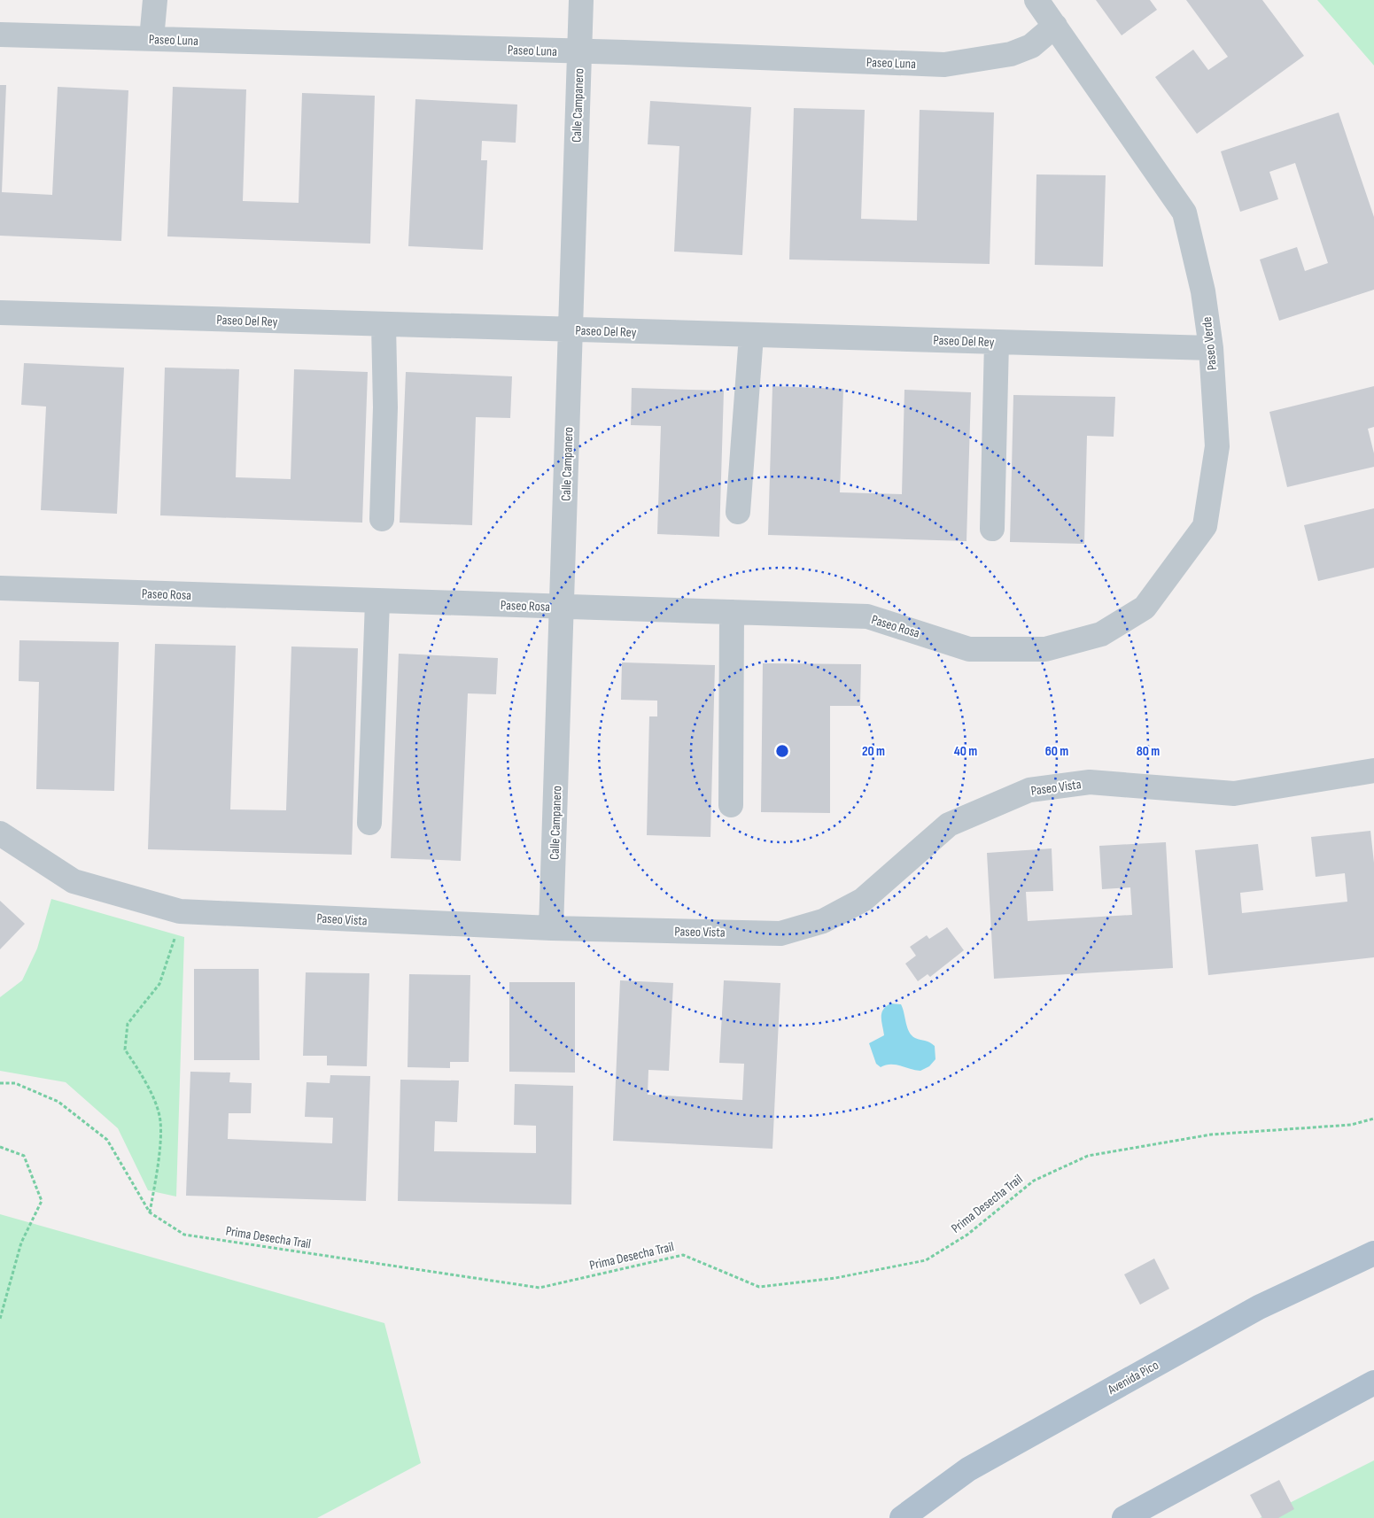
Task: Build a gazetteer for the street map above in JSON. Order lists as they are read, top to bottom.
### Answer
{
  "streets": {
    "main road": ["Avenida Pico"],
    "street": [
      "Paseo Luna",
      "Calle Campanero",
      "Paseo Del Rey",
      "Paseo Verde",
      "Paseo Rosa",
      "Paseo Vista"
    ],
    "path": ["Prima Desecha Trail"]
  },
  "crossings": [
    ["Paseo Luna", "Calle Campanero"],
    ["Paseo Luna", "Paseo Verde"],
    ["Calle Campanero", "Paseo Del Rey"],
    ["Calle Campanero", "Paseo Rosa"],
    ["Calle Campanero", "Paseo Vista"],
    ["Paseo Del Rey", "Paseo Verde"],
    ["Paseo Verde", "Paseo Rosa"]
  ],
  "rings": [
    "20 m",
    "40 m",
    "60 m",
    "80 m"
  ]
}
